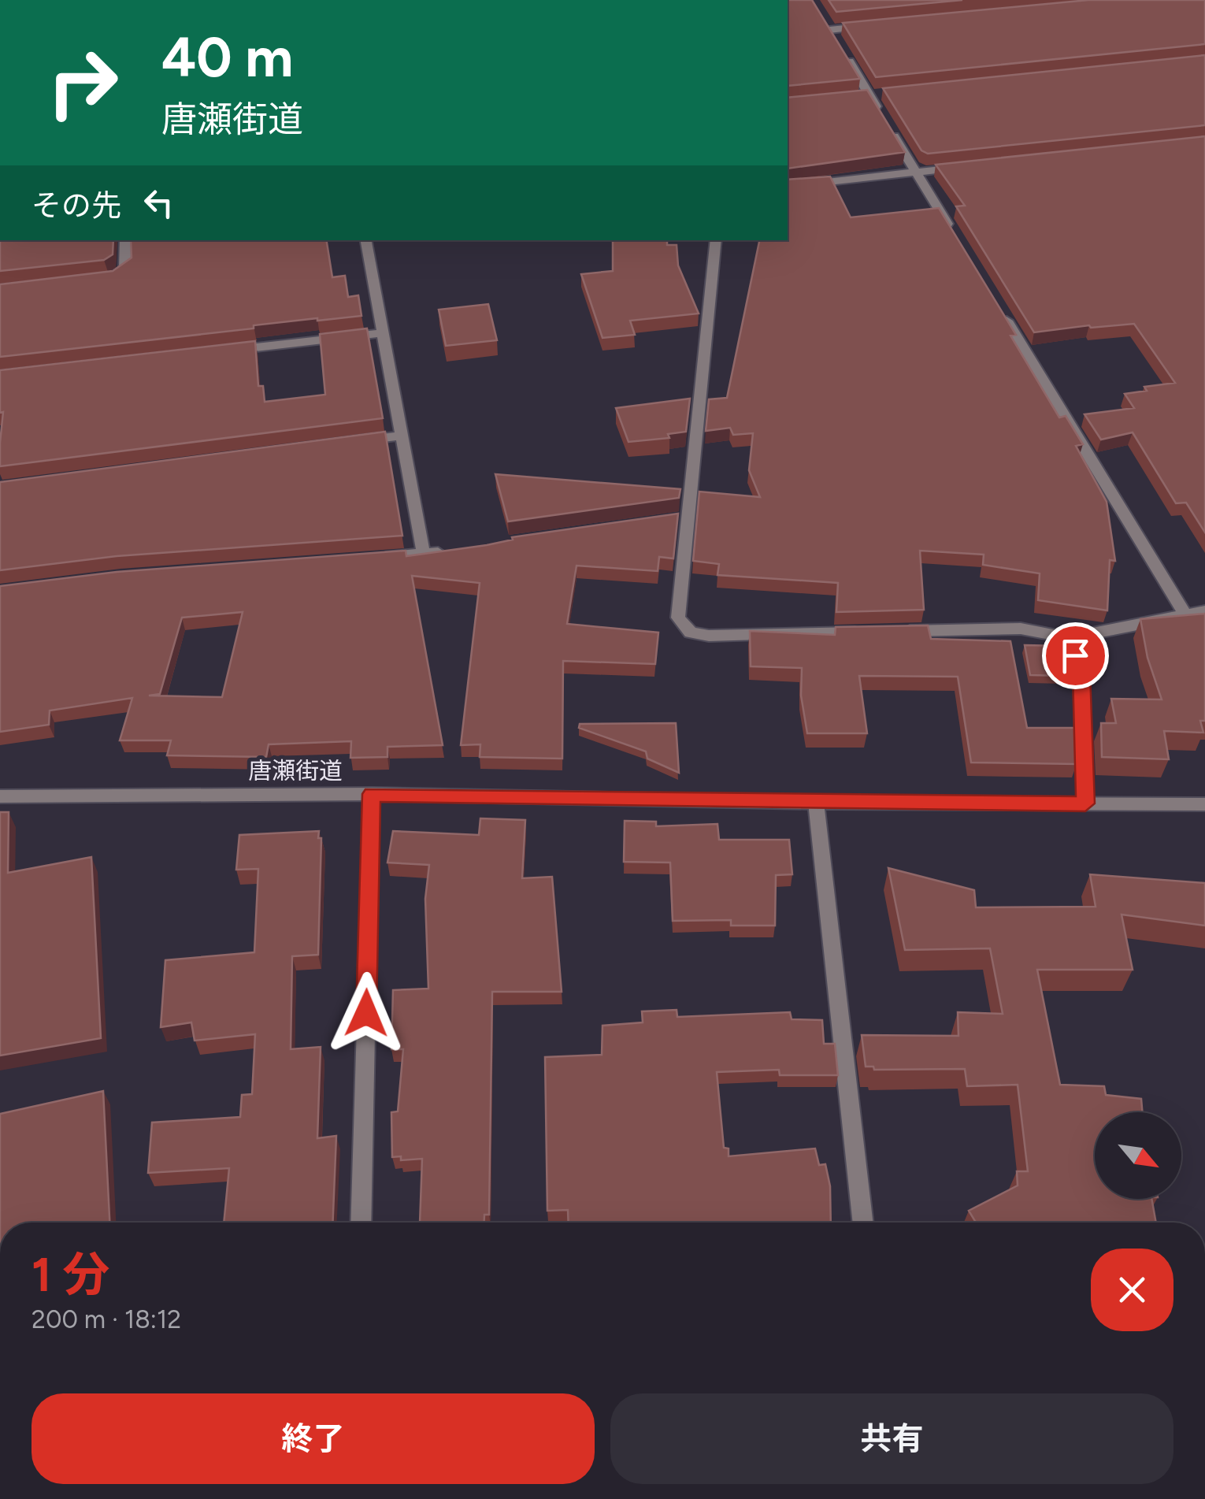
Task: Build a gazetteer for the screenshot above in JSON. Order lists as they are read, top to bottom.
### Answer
{
  "streets": {
    "street": ["唐瀬街道"]
  },
  "north": "bottom right",
  "page": {
    "turn": ["40 m", "唐瀬街道"],
    "then": "その先",
    "heading": ["1 分", "200 m · 18:12"],
    "buttons": ["終了", "共有"]
  }
}
